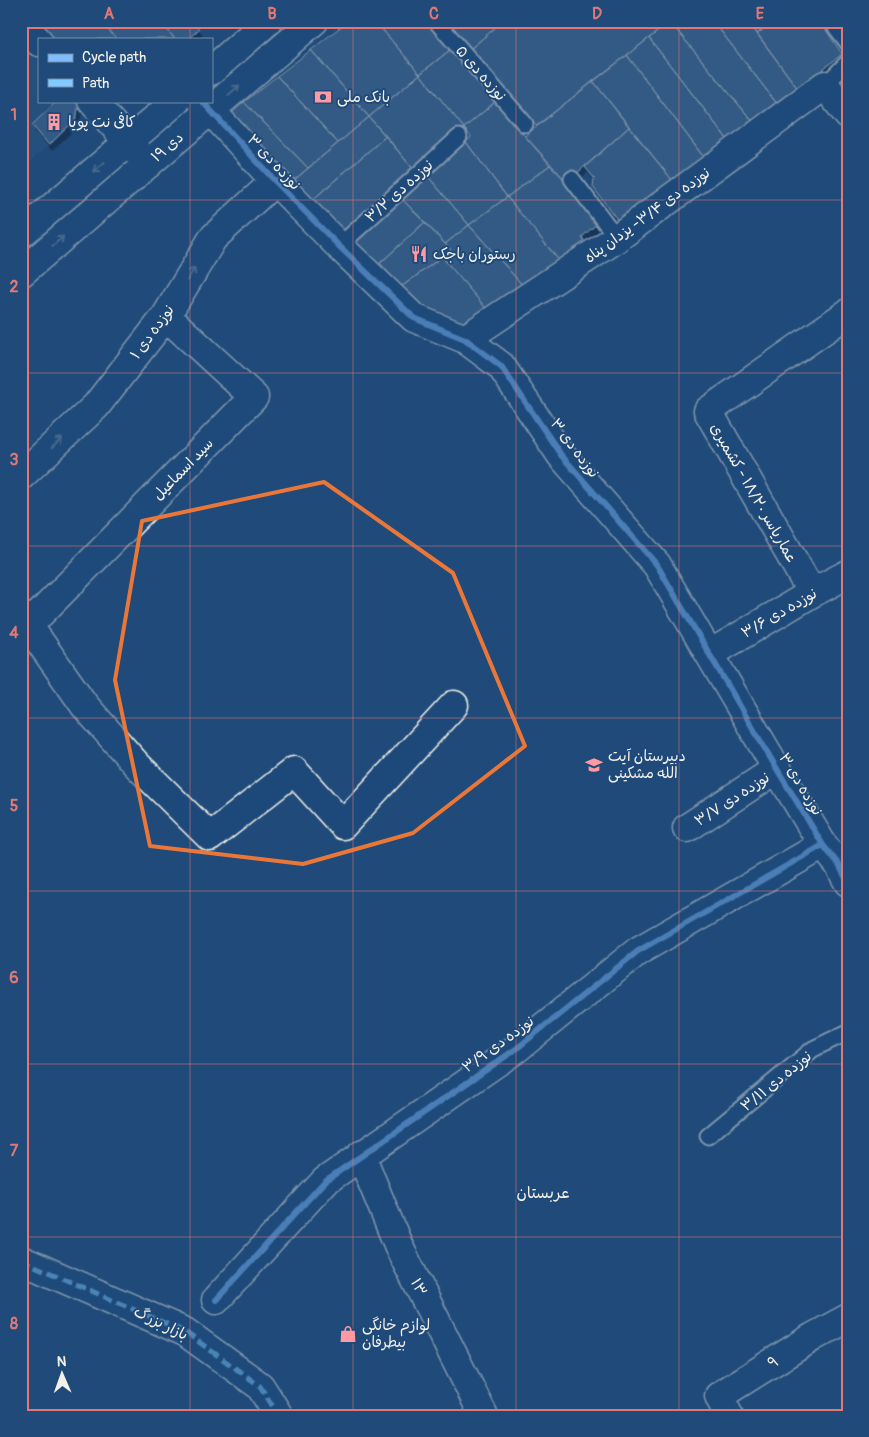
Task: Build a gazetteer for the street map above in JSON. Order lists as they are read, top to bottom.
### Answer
{
  "streets": {
    "street": [
      "۱۹ دی",
      "نوزده دی ۳",
      "نوزده دی ۳/۴- یزدان پناه",
      "نوزده دی ۱",
      "سید اسماعیل",
      "عماریاسر ۱۸/۲۰ - کشمیری",
      "نوزده دی ۳/۶",
      "نوزده دی ۳/۷",
      "نوزده دی ۳/۹",
      "۱۳",
      "بازار بزرگ",
      "۹"
    ],
    "lane": ["نوزده دی ۵", "نوزده دی ۳/۲", "نوزده دی ۳/۱۱"]
  },
  "crossings": [
    ["۱۹ دی", "نوزده دی ۳"],
    ["نوزده دی ۳", "نوزده دی ۳/۲"],
    ["نوزده دی ۳", "نوزده دی ۳/۴- یزدان پناه"],
    ["نوزده دی ۳", "نوزده دی ۱"],
    ["نوزده دی ۳", "نوزده دی ۳/۶"],
    ["نوزده دی ۳", "نوزده دی ۳/۷"],
    ["نوزده دی ۳", "نوزده دی ۳/۹"],
    ["نوزده دی ۱", "سید اسماعیل"],
    ["عماریاسر ۱۸/۲۰ - کشمیری", "نوزده دی ۳/۶"],
    ["نوزده دی ۳/۹", "۱۳"]
  ],
  "one_way": ["نوزده دی ۱"],
  "districts": ["عربستان"],
  "places": {
    "bank": ["بانک ملی"],
    "building": ["کافی نت پویا"],
    "restaurant": ["رستوران باجک"],
    "school or university": ["دبیرستان آیت الله مشکینی"],
    "shop": ["لوازم خانگی بیطرفان"]
  },
  "legend": ["Cycle path", "Path"],
  "north": "top",
  "grid": {
    "columns": [
      "A",
      "B",
      "C",
      "D",
      "E"
    ],
    "rows": [
      "1",
      "2",
      "3",
      "4",
      "5",
      "6",
      "7",
      "8"
    ]
  }
}
